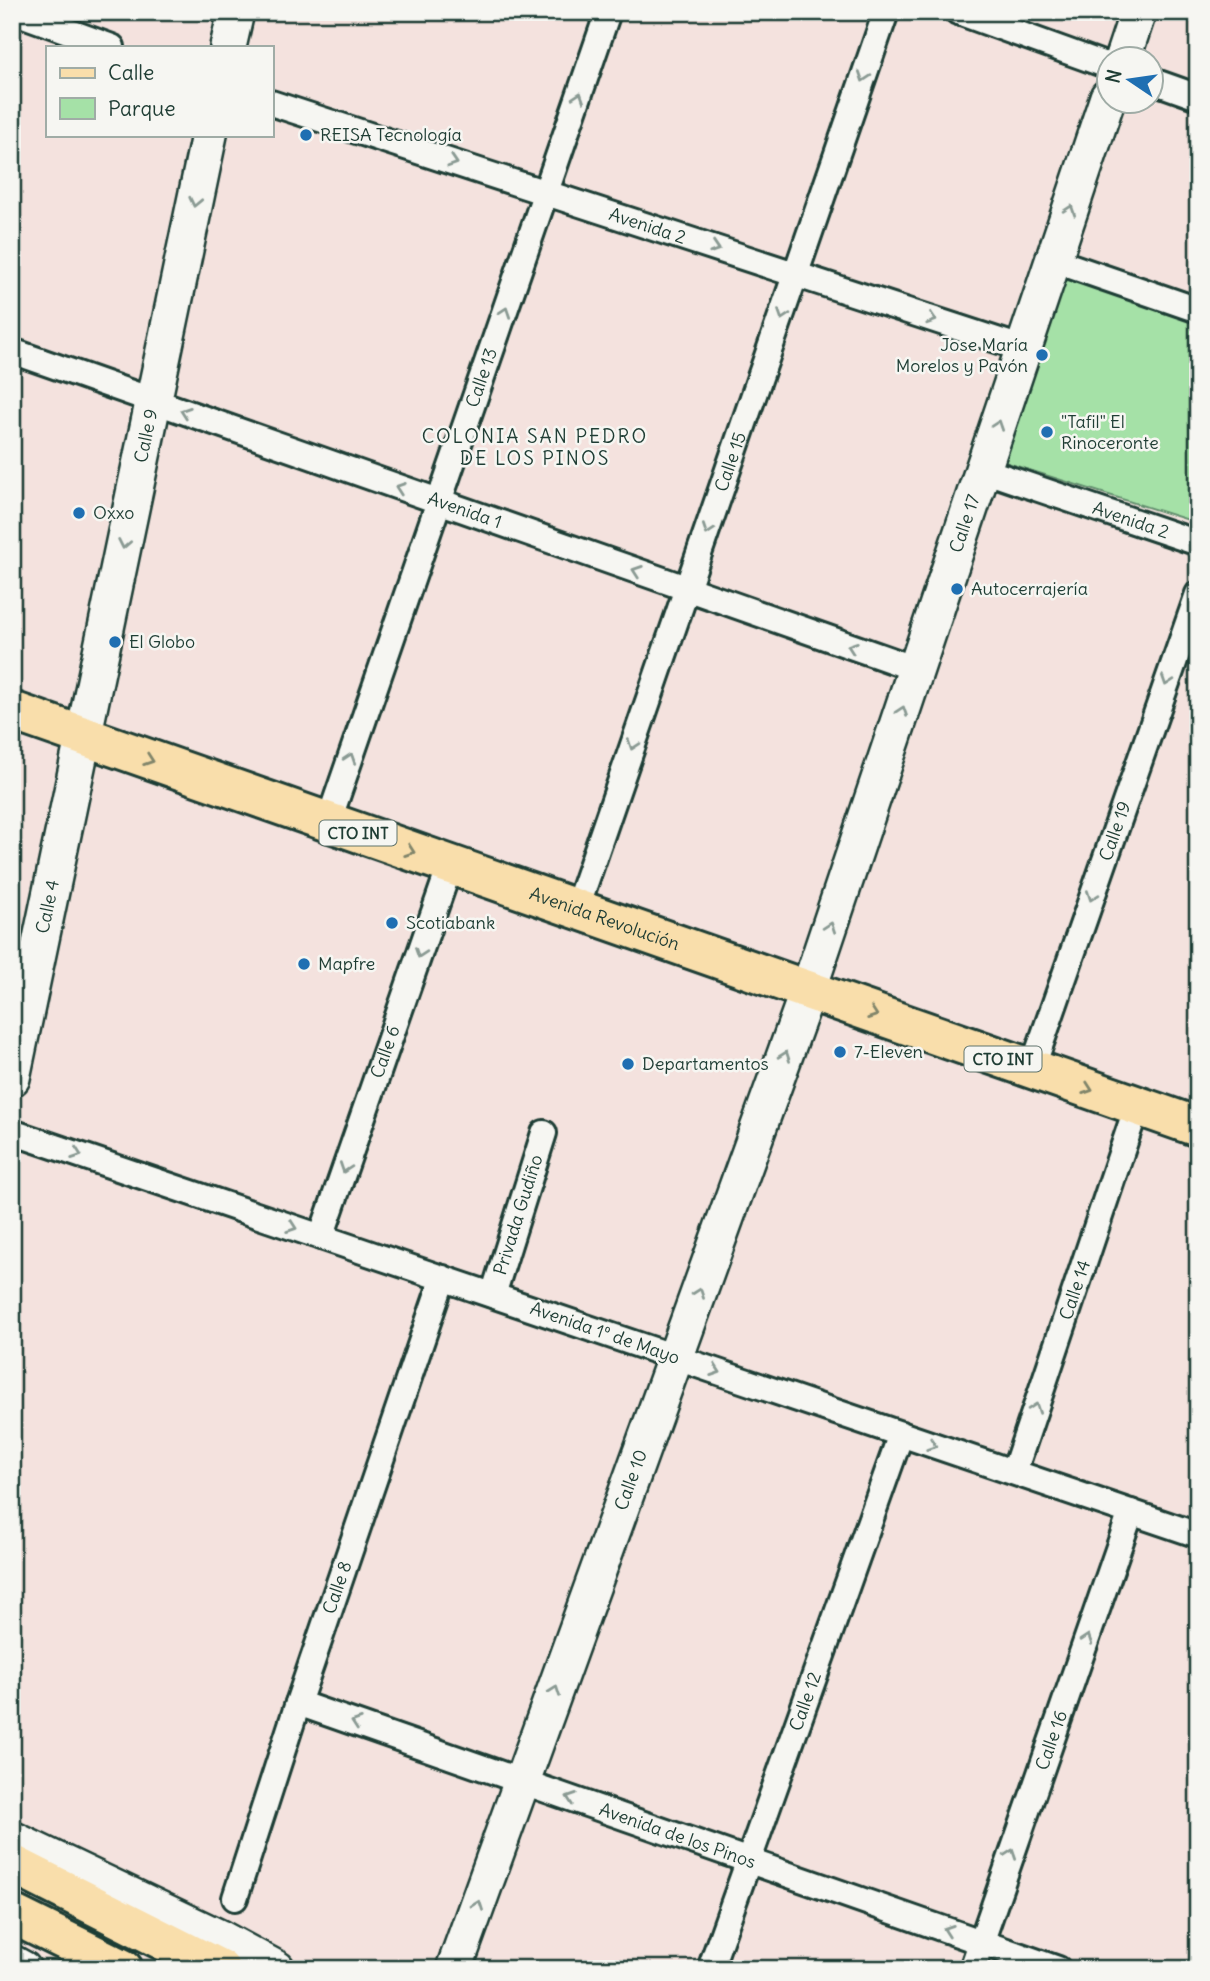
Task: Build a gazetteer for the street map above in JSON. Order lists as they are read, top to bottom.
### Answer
{
  "streets": {
    "main road": ["CTO INT", "Avenida Revolución"],
    "street": [
      "Avenida 2",
      "Calle 13",
      "Calle 9",
      "Calle 15",
      "Avenida 1",
      "Calle 17",
      "Calle 19",
      "Calle 4",
      "Calle 6",
      "Privada Gudiño",
      "Calle 14",
      "Avenida 1º de Mayo",
      "Calle 10",
      "Calle 8",
      "Calle 12",
      "Calle 16",
      "Avenida de los Pinos"
    ]
  },
  "crossings": [
    ["Avenida 2", "Calle 13"],
    ["Avenida 2", "Calle 15"],
    ["Avenida 2", "Calle 17"],
    ["Calle 13", "Avenida 1"],
    ["Calle 13", "Avenida Revolución"],
    ["Calle 9", "Avenida 1"],
    ["Calle 9", "Calle 4"],
    ["Calle 9", "Avenida Revolución"],
    ["Calle 15", "Avenida 1"],
    ["Calle 15", "Avenida Revolución"],
    ["Avenida 1", "Calle 17"],
    ["Calle 17", "Avenida Revolución"],
    ["Calle 17", "Calle 10"],
    ["Calle 19", "Avenida Revolución"],
    ["Calle 4", "Avenida Revolución"],
    ["Avenida Revolución", "Calle 6"],
    ["Avenida Revolución", "Calle 14"],
    ["Avenida Revolución", "Calle 10"],
    ["Calle 6", "Avenida 1º de Mayo"],
    ["Privada Gudiño", "Avenida 1º de Mayo"],
    ["Calle 14", "Avenida 1º de Mayo"],
    ["Avenida 1º de Mayo", "Calle 10"],
    ["Avenida 1º de Mayo", "Calle 8"],
    ["Avenida 1º de Mayo", "Calle 12"],
    ["Avenida 1º de Mayo", "Calle 16"],
    ["Calle 10", "Avenida de los Pinos"],
    ["Calle 8", "Avenida de los Pinos"],
    ["Calle 12", "Avenida de los Pinos"],
    ["Calle 16", "Avenida de los Pinos"]
  ],
  "one_way": [
    "Avenida 2",
    "Calle 13",
    "Calle 9",
    "Calle 15",
    "Avenida 1",
    "Calle 17",
    "Calle 19",
    "Avenida Revolución",
    "Calle 6",
    "Calle 14",
    "Avenida 1º de Mayo",
    "Calle 10",
    "Calle 16",
    "Avenida de los Pinos"
  ],
  "districts": ["COLONIA SAN PEDRO DE LOS PINOS"],
  "places": [
    "REISA Tecnología",
    "Jose María Morelos y Pavón",
    "\"Tafil\" El Rinoceronte",
    "Oxxo",
    "Autocerrajería",
    "El Globo",
    "Scotiabank",
    "Mapfre",
    "7-Eleven",
    "Departamentos"
  ],
  "legend": ["Calle", "Parque"],
  "north": "left"
}
